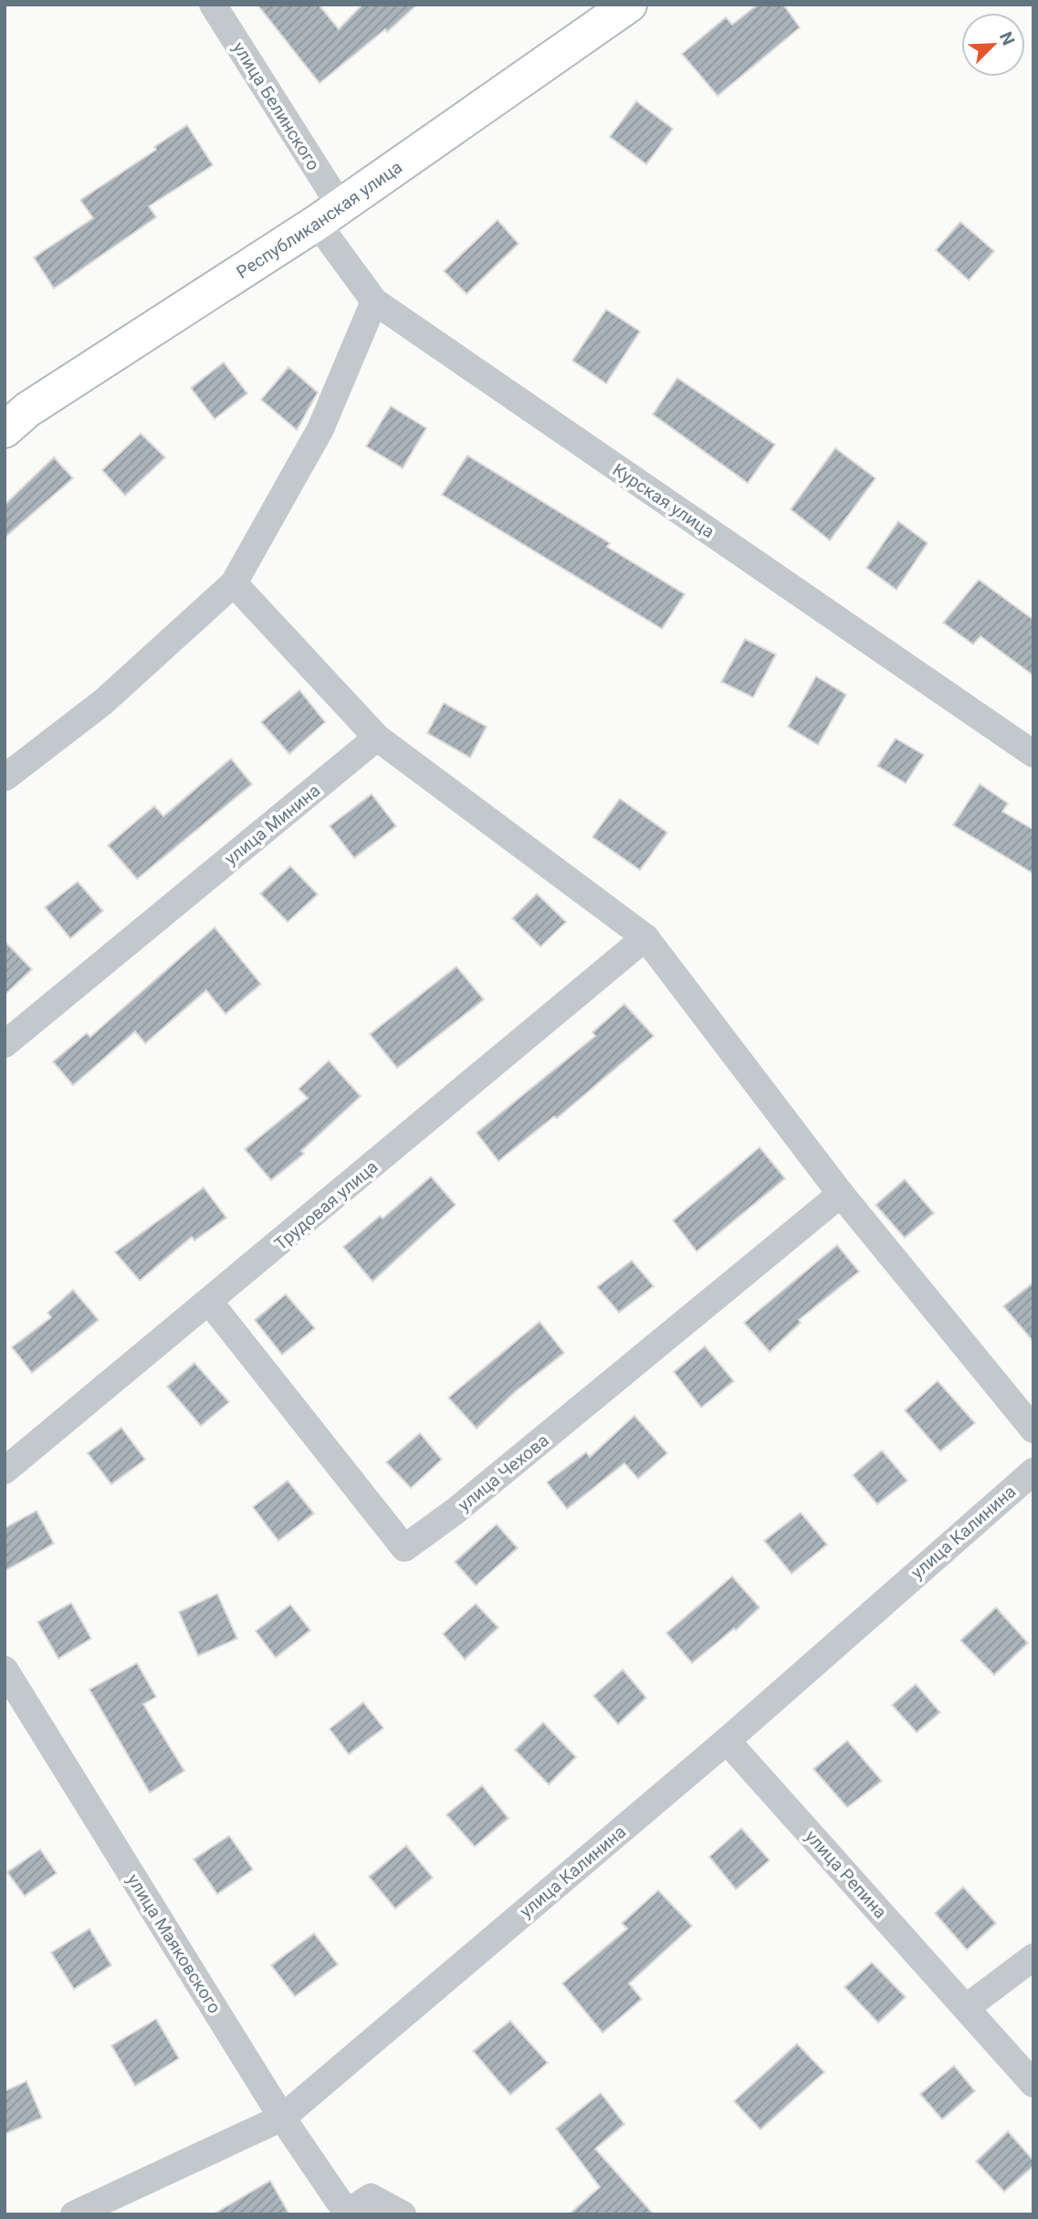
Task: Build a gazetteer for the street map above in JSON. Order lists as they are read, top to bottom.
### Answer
{
  "streets": {
    "street": [
      "улица Белинского",
      "Республиканская улица",
      "Курская улица",
      "улица Минина",
      "Трудовая улица",
      "улица Чехова",
      "улица Калинина",
      "улица Репина",
      "улица Маяковского"
    ]
  },
  "crossings": [
    ["улица Белинского", "Республиканская улица"],
    ["улица Белинского", "Курская улица"],
    ["Республиканская улица", "Курская улица"],
    ["Трудовая улица", "улица Чехова"],
    ["улица Калинина", "улица Репина"],
    ["улица Калинина", "улица Маяковского"]
  ],
  "north": "top right"
}
